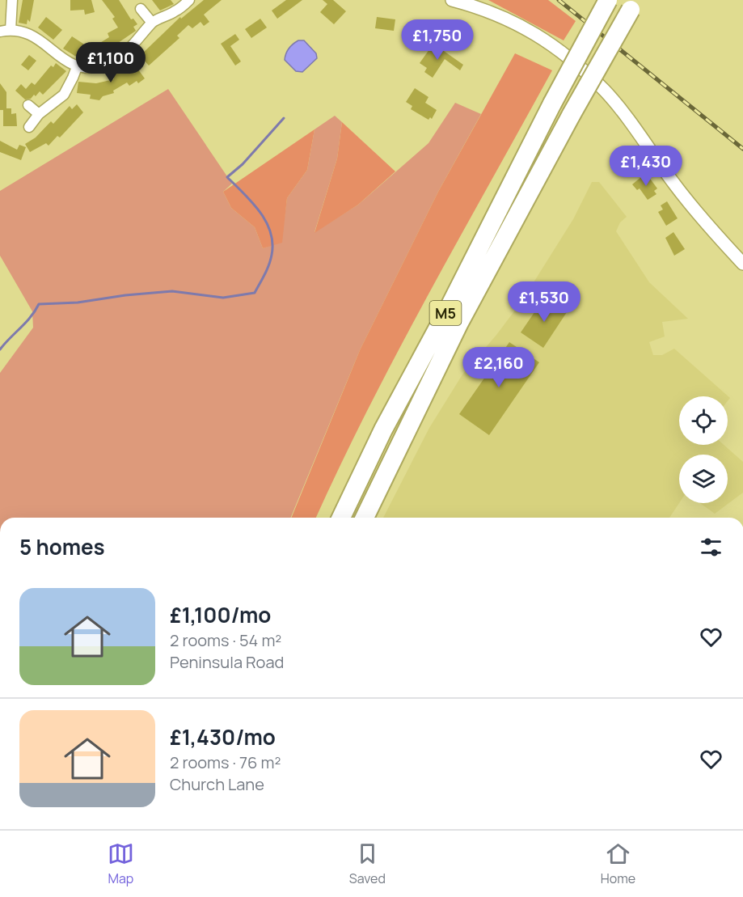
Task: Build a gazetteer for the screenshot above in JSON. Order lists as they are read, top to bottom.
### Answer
{
  "streets": {
    "highway": ["M5"]
  },
  "page": {
    "price": [
      "£1,750",
      "£1,100",
      "£1,430",
      "£1,530",
      "£2,160"
    ],
    "heading": "5 homes",
    "list": [
      {
        "name": "£1,100/mo",
        "note": "2 rooms · 54 m² · Peninsula Road"
      },
      {
        "name": "£1,430/mo",
        "note": "2 rooms · 76 m² · Church Lane"
      }
    ],
    "tabs": ["Map", "Saved", "Home"]
  }
}
